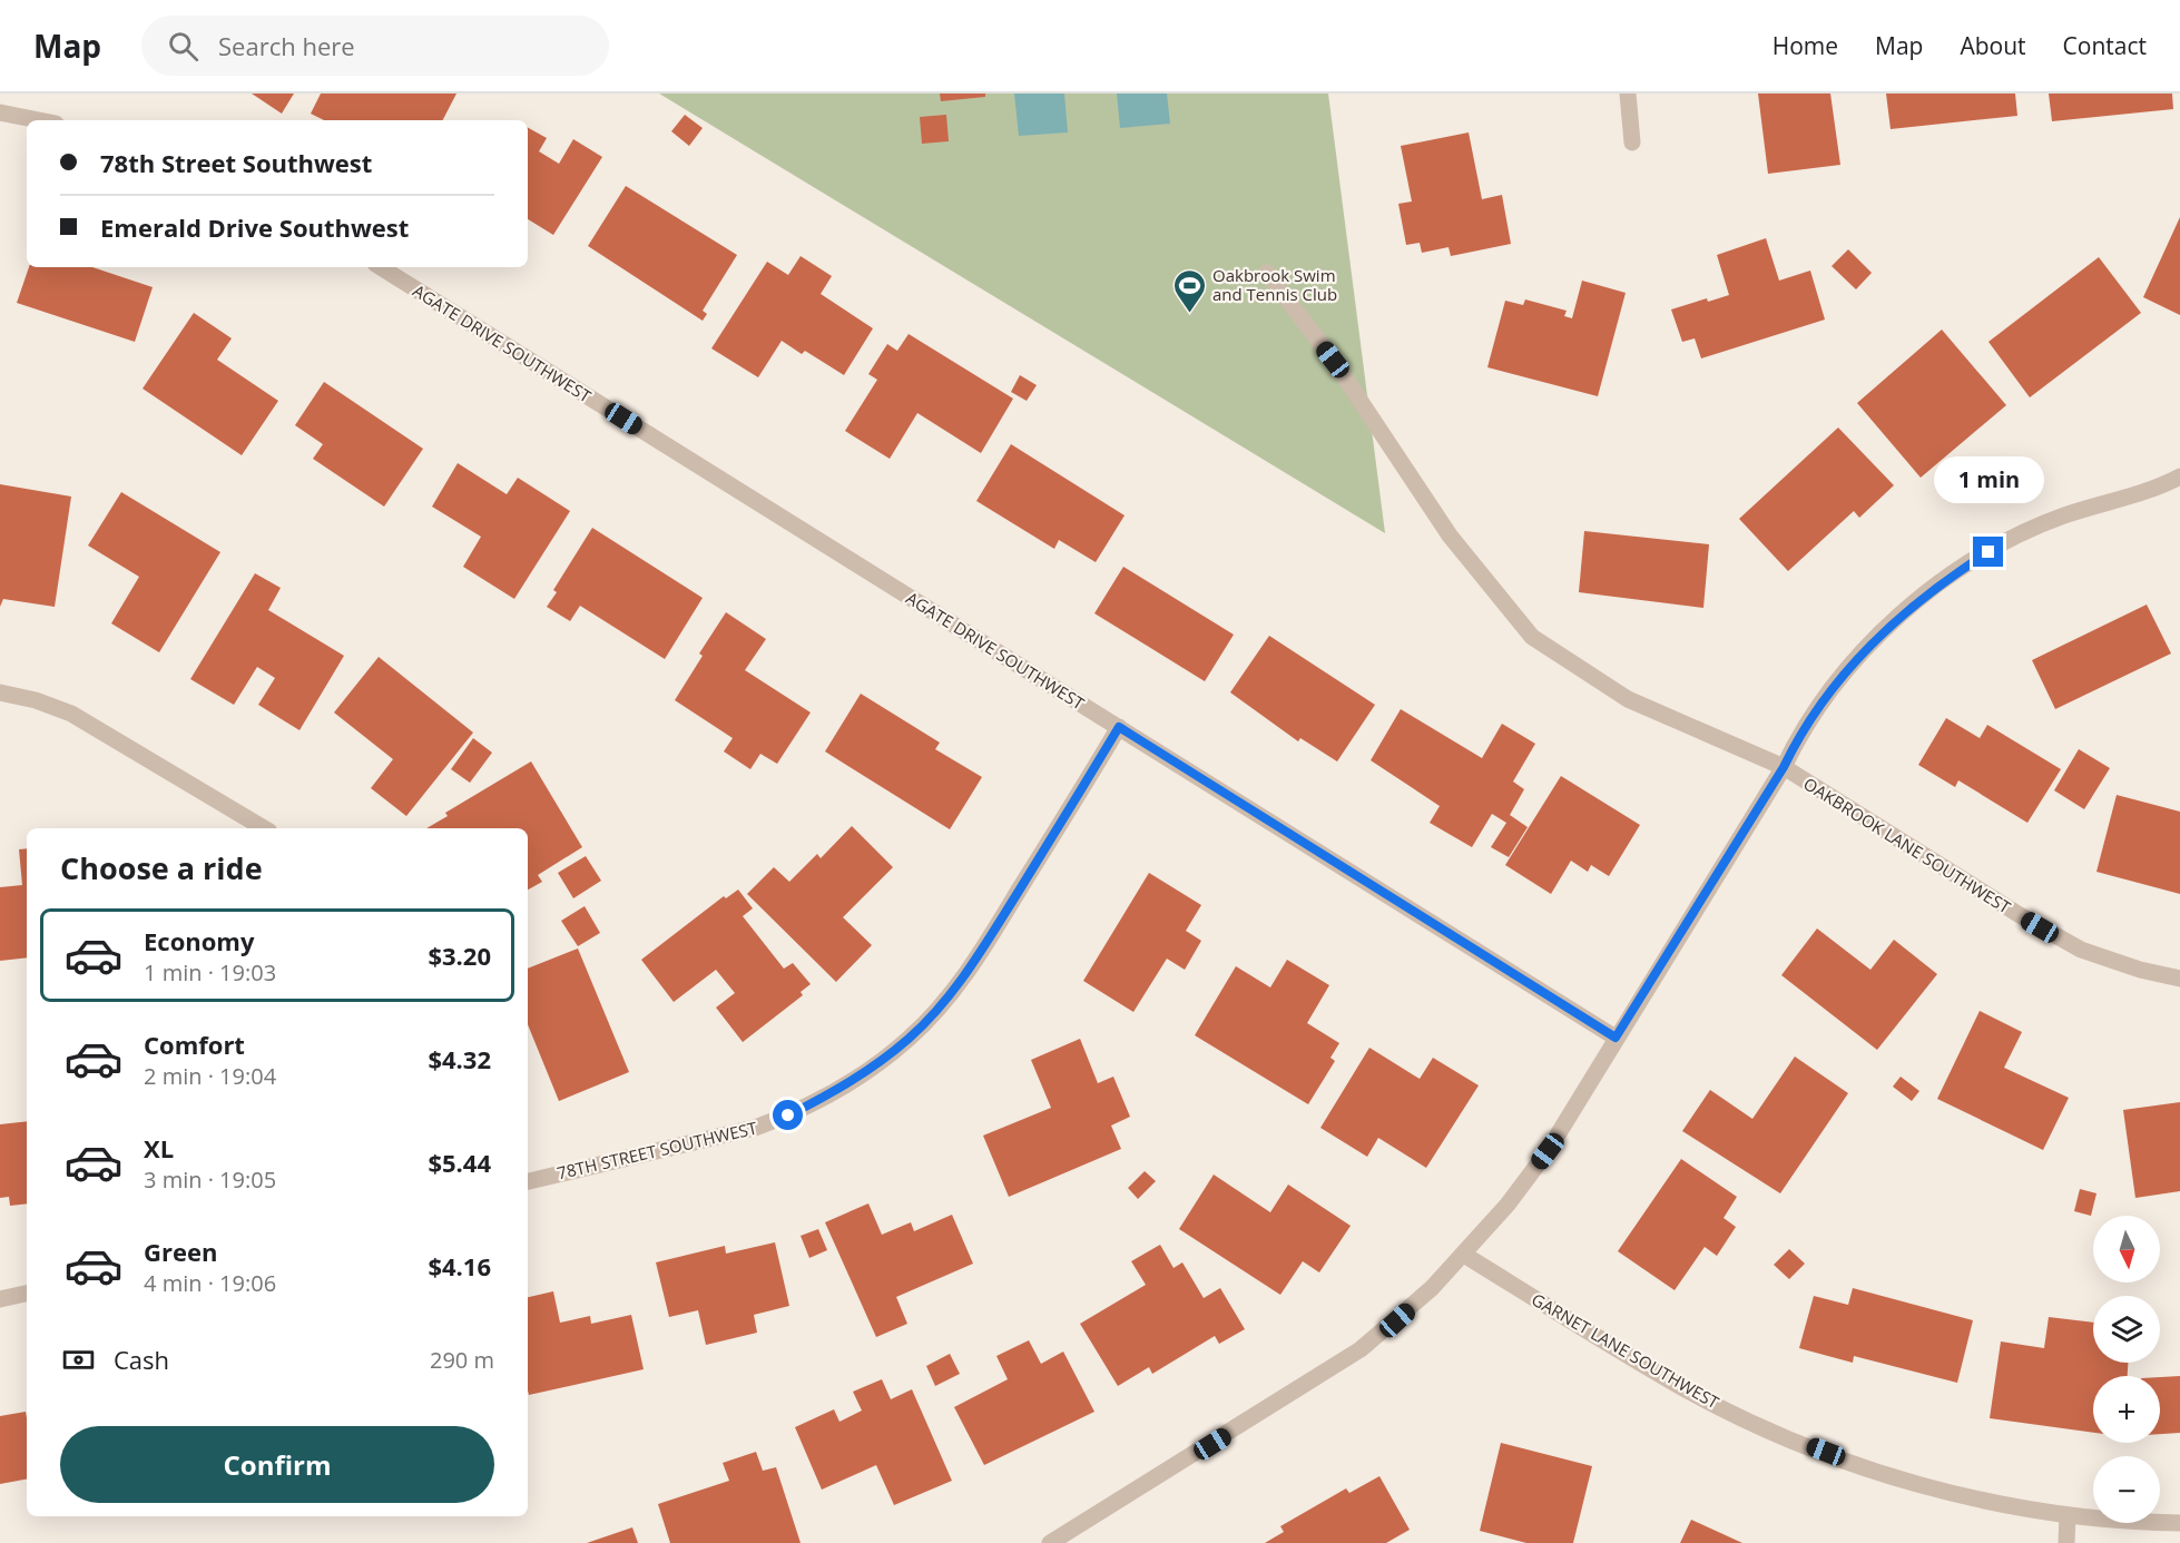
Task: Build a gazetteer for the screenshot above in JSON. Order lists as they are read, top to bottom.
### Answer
{
  "streets": {
    "street": [
      "AGATE DRIVE SOUTHWEST",
      "OAKBROOK LANE SOUTHWEST",
      "78TH STREET SOUTHWEST",
      "GARNET LANE SOUTHWEST"
    ]
  },
  "crossings": [
    ["AGATE DRIVE SOUTHWEST", "78TH STREET SOUTHWEST"]
  ],
  "places": {
    "sports": ["Oakbrook Swim and Tennis Club"]
  },
  "north": "bottom",
  "page": {
    "header": "Map",
    "search": "Search here",
    "nav": [
      "Home",
      "Map",
      "About",
      "Contact"
    ],
    "banner": ["78th Street Southwest", "Emerald Drive Southwest"],
    "bubble": "1 min",
    "heading": "Choose a ride",
    "list": [
      {
        "name": "Economy",
        "note": "1 min · 19:03",
        "value": "$3.20"
      },
      {
        "name": "Comfort",
        "note": "2 min · 19:04",
        "value": "$4.32"
      },
      {
        "name": "XL",
        "note": "3 min · 19:05",
        "value": "$5.44"
      },
      {
        "name": "Green",
        "note": "4 min · 19:06",
        "value": "$4.16"
      }
    ],
    "map_buttons": ["+", "−"],
    "pay": ["Cash", "290 m"],
    "buttons": "Confirm"
  }
}
